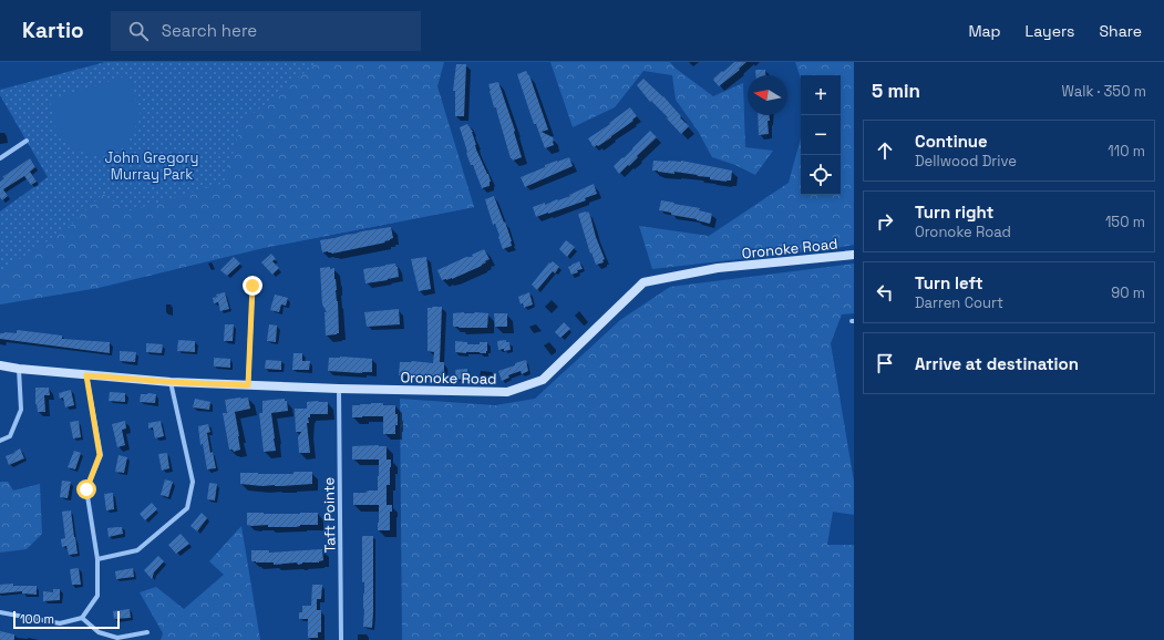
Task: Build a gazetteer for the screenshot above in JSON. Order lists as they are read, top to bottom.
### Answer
{
  "streets": {
    "street": ["Oronoke Road", "Taft Pointe"]
  },
  "crossings": [
    ["Oronoke Road", "Taft Pointe"]
  ],
  "parks": ["John Gregory Murray Park"],
  "scale_bar": "100 m",
  "north": "left",
  "page": {
    "header": "Kartio",
    "search": "Search here",
    "nav": ["Map", "Layers", "Share"],
    "heading": ["5 min", "Walk · 350 m"],
    "map_buttons": ["+", "−"],
    "list": [
      ["Continue", "Dellwood Drive", "110 m"],
      ["Turn right", "Oronoke Road", "150 m"],
      ["Turn left", "Darren Court", "90 m"],
      "Arrive at destination"
    ],
    "scale": "100 m"
  }
}
